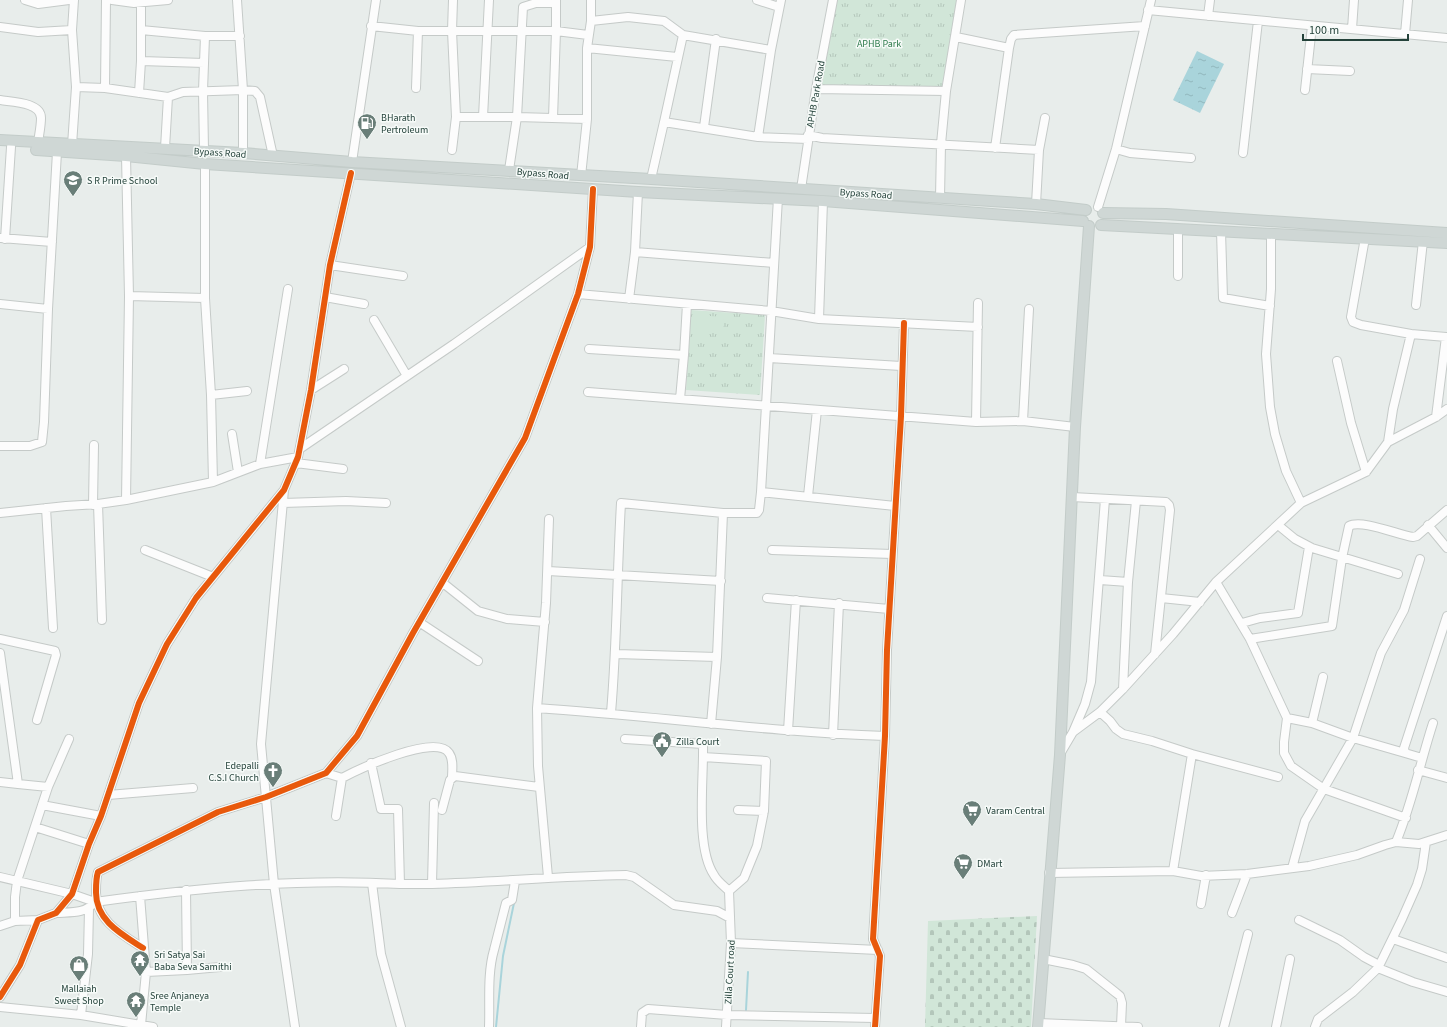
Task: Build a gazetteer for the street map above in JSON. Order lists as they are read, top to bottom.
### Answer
{
  "streets": {
    "main road": ["Bypass Road"],
    "street": ["APHB Park Road", "Zilla Court road"]
  },
  "crossings": [
    ["APHB Park Road", "Bypass Road"]
  ],
  "parks": ["APHB Park"],
  "places": {
    "fuel station": ["BHarath Pertroleum"],
    "school or university": ["S R Prime School"],
    "public building": ["Zilla Court"],
    "church": ["Edepalli C.S.I Church"],
    "supermarket": ["Varam Central", "DMart"],
    "temple": ["Sri Satya Sai Baba Seva Samithi", "Sree Anjaneya Temple"],
    "shop": ["Mallaiah Sweet Shop"]
  },
  "scale_bar": "100 m"
}
